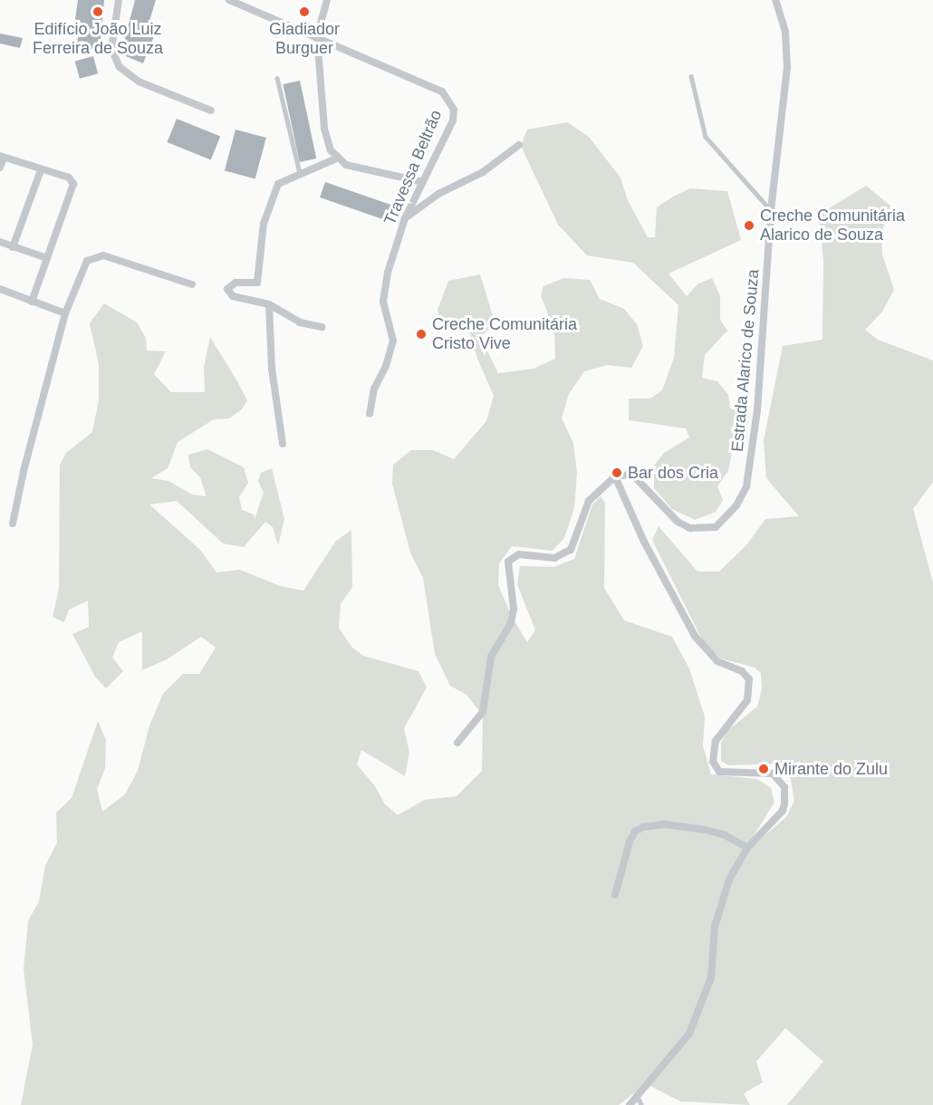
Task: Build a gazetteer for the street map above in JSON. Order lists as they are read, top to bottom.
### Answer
{
  "streets": {
    "street": ["Travessa Beltrão", "Estrada Alarico de Souza"]
  },
  "places": [
    "Edifício João Luiz Ferreira de Souza",
    "Gladiador Burguer",
    "Creche Comunitária Alarico de Souza",
    "Creche Comunitária Cristo Vive",
    "Bar dos Cria",
    "Mirante do Zulu"
  ]
}
